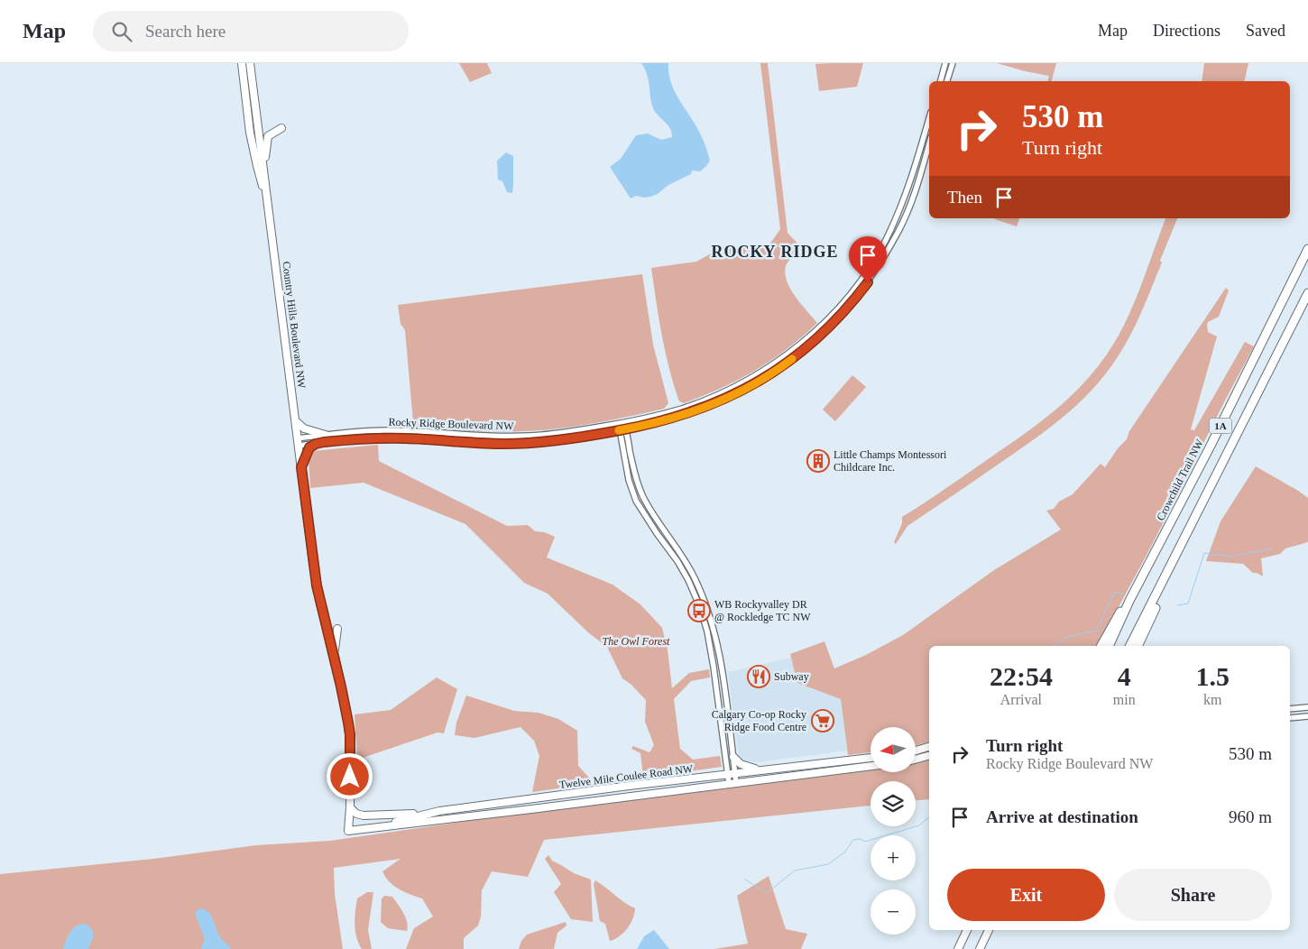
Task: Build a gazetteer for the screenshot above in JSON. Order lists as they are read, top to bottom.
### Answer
{
  "streets": {
    "highway": ["1A", "Crowchild Trail NW"],
    "main road": ["Country Hills Boulevard NW", "Twelve Mile Coulee Road NW"],
    "street": ["Rocky Ridge Boulevard NW"]
  },
  "crossings": [
    ["Country Hills Boulevard NW", "Rocky Ridge Boulevard NW"]
  ],
  "districts": ["ROCKY RIDGE"],
  "parks": ["The Owl Forest"],
  "places": {
    "building": ["Little Champs Montessori Childcare Inc."],
    "bus stop": ["WB Rockyvalley DR @ Rockledge TC NW"],
    "restaurant": ["Subway"],
    "supermarket": ["Calgary Co-op Rocky Ridge Food Centre"]
  },
  "north": "left",
  "page": {
    "header": "Map",
    "search": "Search here",
    "nav": ["Map", "Directions", "Saved"],
    "turn": ["530 m", "Turn right"],
    "then": "Then",
    "eta": [
      "22:54",
      "Arrival",
      "4",
      "min",
      "1.5",
      "km"
    ],
    "list": [
      {
        "name": "Turn right",
        "note": "Rocky Ridge Boulevard NW",
        "value": "530 m"
      },
      {
        "name": "Arrive at destination",
        "value": "960 m"
      }
    ],
    "map_buttons": ["+", "−"],
    "buttons": ["Exit", "Share"]
  }
}
